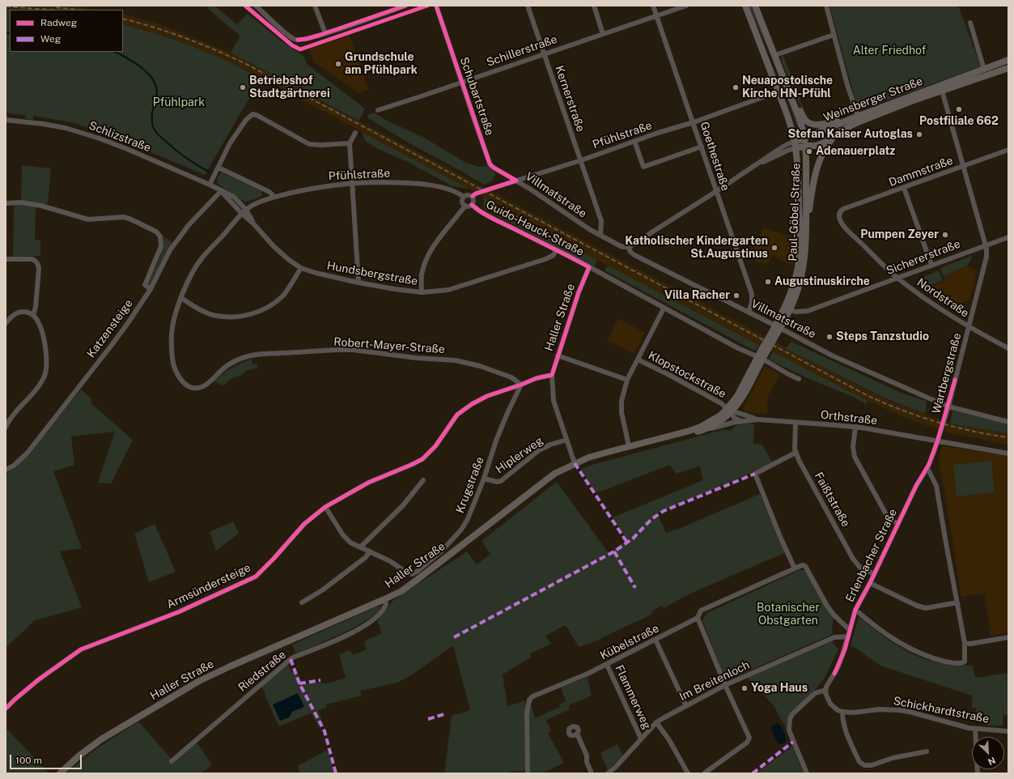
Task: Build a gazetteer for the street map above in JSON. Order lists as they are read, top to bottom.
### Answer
{
  "streets": {
    "main road": ["Weinsberger Straße", "Paul-Göbel-Straße", "Haller Straße"],
    "street": [
      "Schillerstraße",
      "Schubartstraße",
      "Kernerstraße",
      "Pfühlstraße",
      "Schlizstraße",
      "Goethestraße",
      "Dammstraße",
      "Villmatstraße",
      "Guido-Hauck-Straße",
      "Sichererstraße",
      "Hundsbergstraße",
      "Nordstraße",
      "Katzensteige",
      "Robert-Mayer-Straße",
      "Wartbergstraße",
      "Klopstockstraße",
      "Orthstraße",
      "Hiplerweg",
      "Krugstraße",
      "Faißtstraße",
      "Erlenbacher Straße",
      "Armsündersteige",
      "Kübelstraße",
      "Riedstraße",
      "Im Breitenloch",
      "Flammerweg",
      "Schickhardtstraße"
    ]
  },
  "crossings": [
    ["Schillerstraße", "Schubartstraße"],
    ["Schillerstraße", "Kernerstraße"],
    ["Schillerstraße", "Goethestraße"],
    ["Schubartstraße", "Pfühlstraße"],
    ["Schubartstraße", "Villmatstraße"],
    ["Kernerstraße", "Pfühlstraße"],
    ["Kernerstraße", "Villmatstraße"],
    ["Weinsberger Straße", "Goethestraße"],
    ["Weinsberger Straße", "Villmatstraße"],
    ["Weinsberger Straße", "Paul-Göbel-Straße"],
    ["Weinsberger Straße", "Wartbergstraße"],
    ["Pfühlstraße", "Schlizstraße"],
    ["Pfühlstraße", "Goethestraße"],
    ["Pfühlstraße", "Villmatstraße"],
    ["Pfühlstraße", "Paul-Göbel-Straße"],
    ["Pfühlstraße", "Guido-Hauck-Straße"],
    ["Pfühlstraße", "Hundsbergstraße"],
    ["Pfühlstraße", "Robert-Mayer-Straße"],
    ["Schlizstraße", "Hundsbergstraße"],
    ["Schlizstraße", "Katzensteige"],
    ["Schlizstraße", "Robert-Mayer-Straße"],
    ["Goethestraße", "Villmatstraße"],
    ["Dammstraße", "Nordstraße"],
    ["Dammstraße", "Wartbergstraße"],
    ["Villmatstraße", "Paul-Göbel-Straße"],
    ["Villmatstraße", "Wartbergstraße"],
    ["Paul-Göbel-Straße", "Guido-Hauck-Straße"],
    ["Paul-Göbel-Straße", "Sichererstraße"],
    ["Guido-Hauck-Straße", "Hundsbergstraße"],
    ["Guido-Hauck-Straße", "Haller Straße"],
    ["Sichererstraße", "Nordstraße"],
    ["Sichererstraße", "Wartbergstraße"],
    ["Hundsbergstraße", "Robert-Mayer-Straße"],
    ["Nordstraße", "Wartbergstraße"],
    ["Haller Straße", "Hiplerweg"],
    ["Haller Straße", "Armsündersteige"],
    ["Haller Straße", "Riedstraße"],
    ["Robert-Mayer-Straße", "Krugstraße"],
    ["Robert-Mayer-Straße", "Armsündersteige"],
    ["Wartbergstraße", "Orthstraße"],
    ["Wartbergstraße", "Erlenbacher Straße"],
    ["Klopstockstraße", "Orthstraße"],
    ["Orthstraße", "Faißtstraße"],
    ["Hiplerweg", "Krugstraße"],
    ["Krugstraße", "Armsündersteige"],
    ["Faißtstraße", "Erlenbacher Straße"],
    ["Erlenbacher Straße", "Kübelstraße"],
    ["Erlenbacher Straße", "Im Breitenloch"],
    ["Kübelstraße", "Flammerweg"],
    ["Im Breitenloch", "Flammerweg"]
  ],
  "parks": ["Alter Friedhof", "Pfühlpark", "Botanischer Obstgarten"],
  "places": [
    "Grundschule am Pfühlpark",
    "Betriebshof Stadtgärtnerei",
    "Neuapostolische Kirche HN-Pfühl",
    "Postfiliale 662",
    "Stefan Kaiser Autoglas",
    "Adenauerplatz",
    "Pumpen Zeyer",
    "Katholischer Kindergarten St.Augustinus",
    "Augustinuskirche",
    "Villa Racher",
    "Steps Tanzstudio",
    "Yoga Haus"
  ],
  "legend": ["Radweg", "Weg"],
  "scale_bar": "100 m",
  "north": "bottom right"
}
